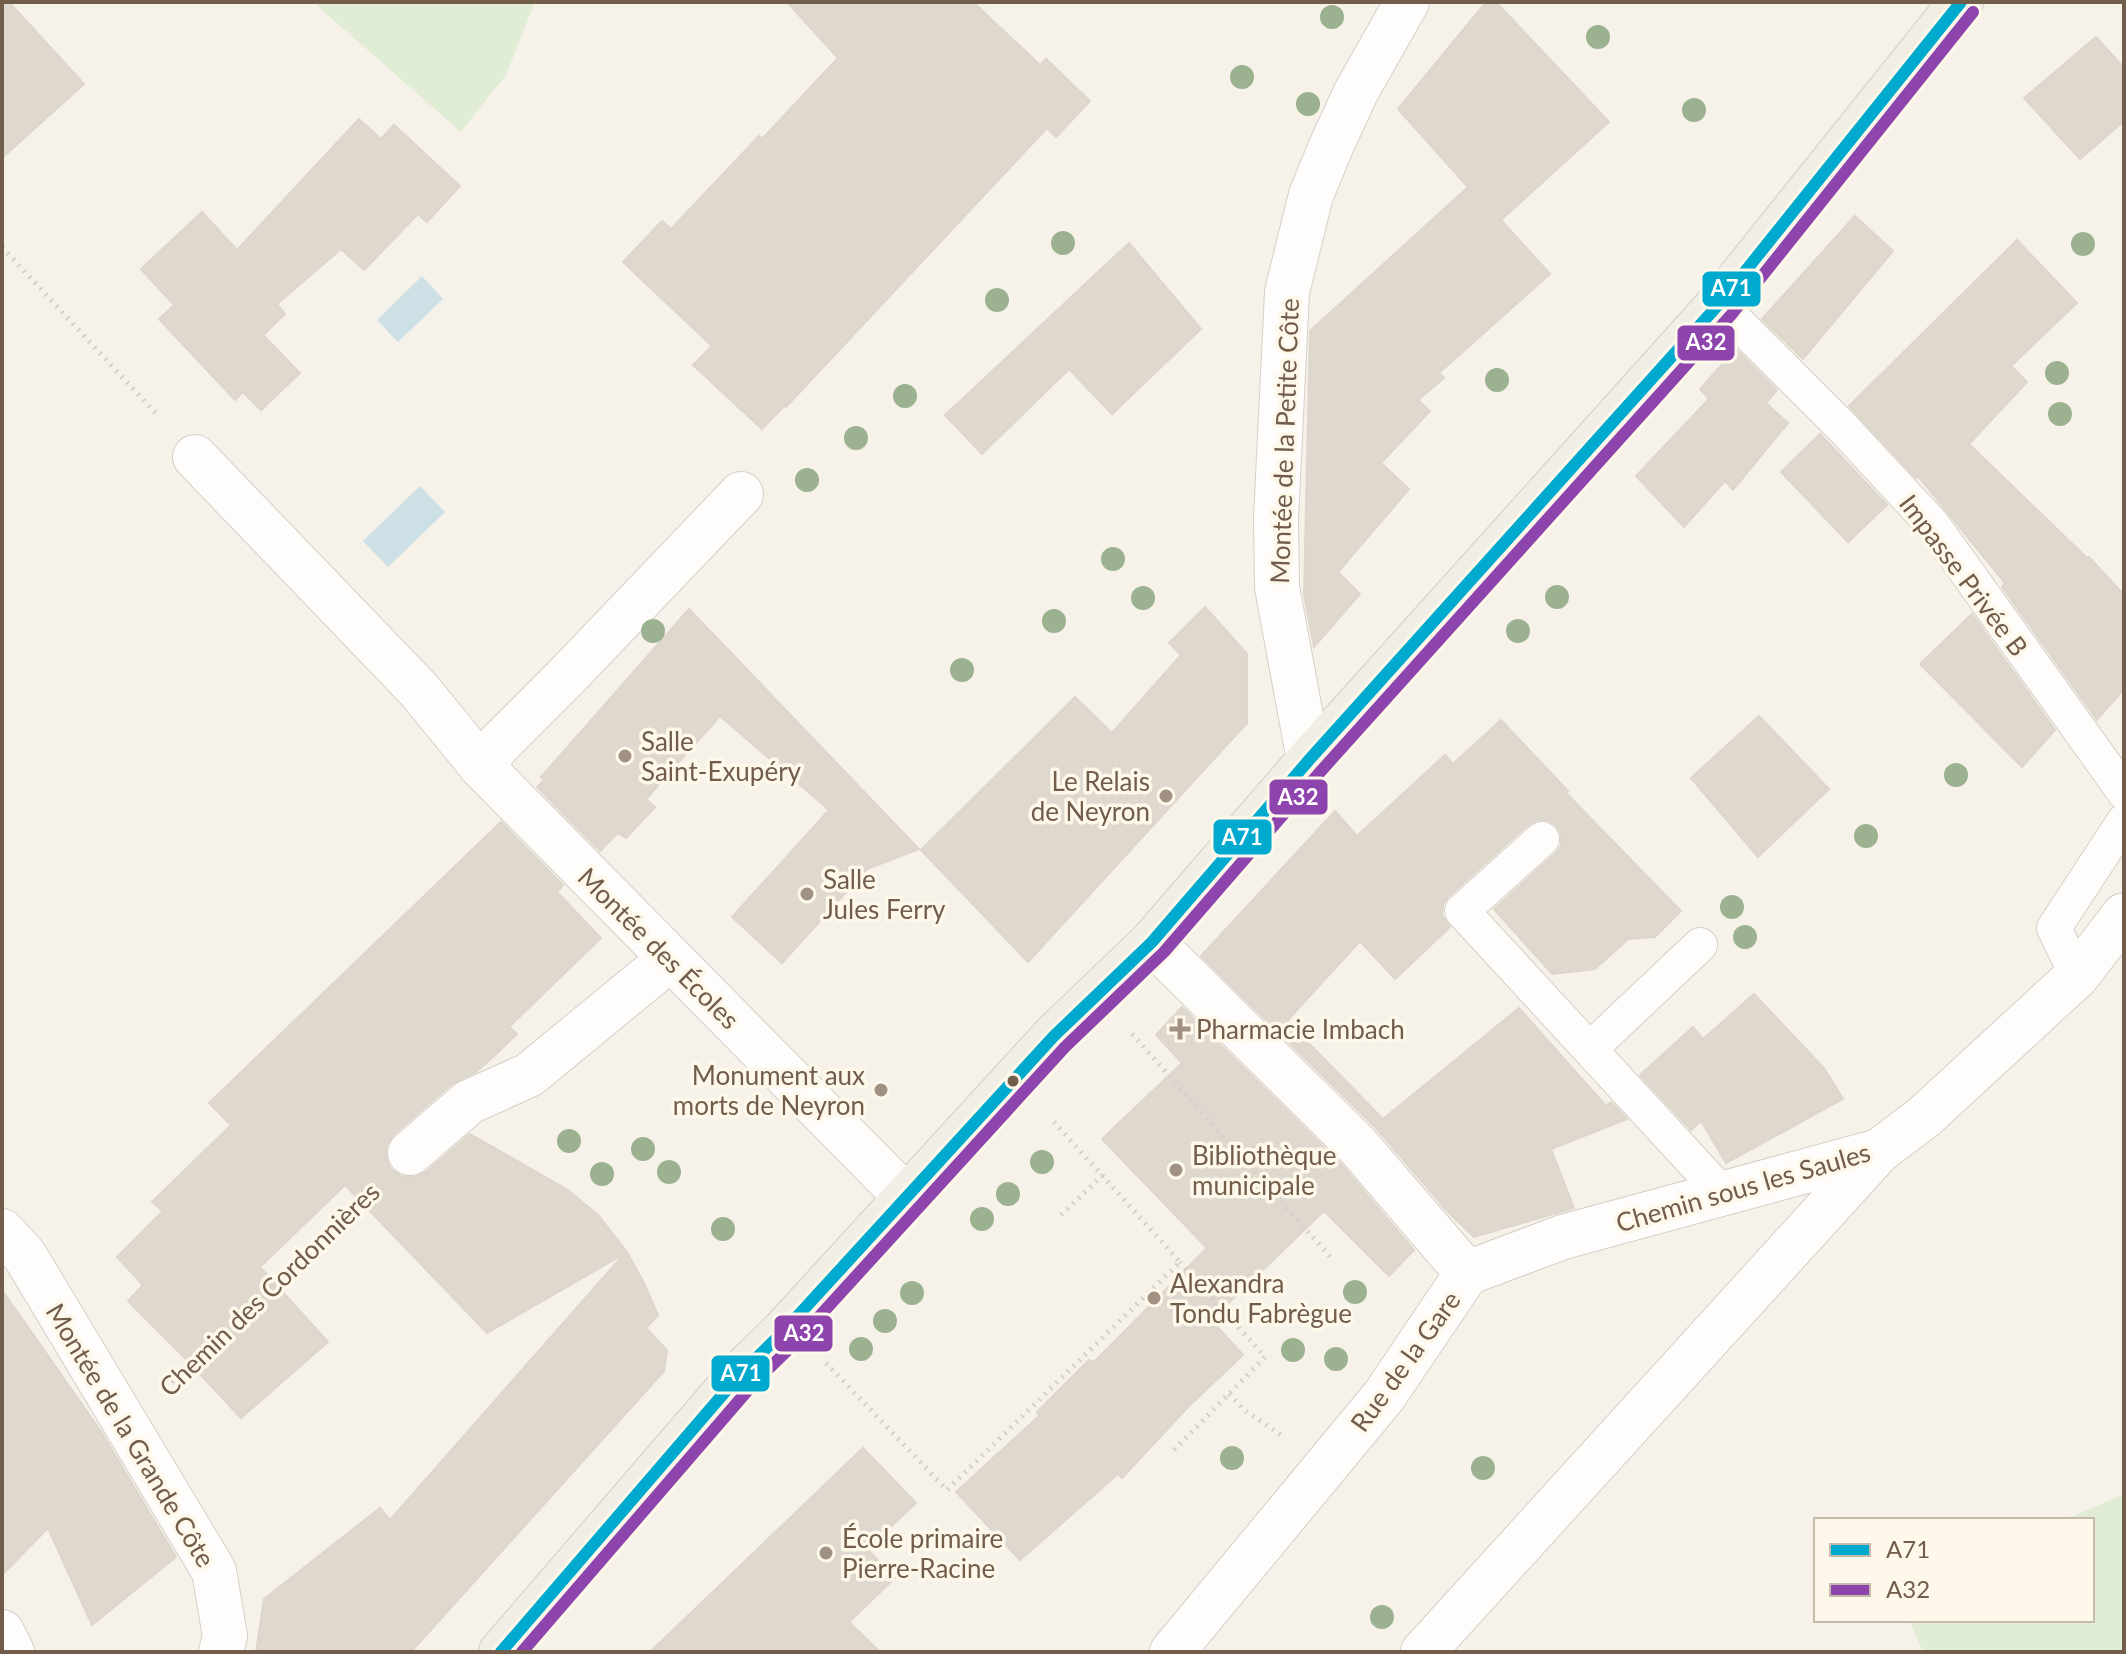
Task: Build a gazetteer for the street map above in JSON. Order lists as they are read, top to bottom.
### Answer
{
  "streets": {
    "street": [
      "Montée de la Petite Côte",
      "Montée des Écoles",
      "Chemin sous les Saules",
      "Rue de la Gare",
      "Montée de la Grande Côte"
    ],
    "lane": ["Impasse Privée B"],
    "path": ["Chemin des Cordonnières"]
  },
  "crossings": [
    ["Chemin sous les Saules", "Rue de la Gare"],
    ["Chemin des Cordonnières", "Montée de la Grande Côte"]
  ],
  "places": {
    "other": [
      "Salle Saint-Exupéry",
      "Le Relais de Neyron",
      "Salle Jules Ferry",
      "Monument aux morts de Neyron",
      "Bibliothèque municipale",
      "Alexandra Tondu Fabrègue",
      "École primaire Pierre-Racine"
    ],
    "health": ["Pharmacie Imbach"]
  },
  "lines": ["transit line A71", "transit line A32"],
  "legend": ["A71", "A32"]
}
